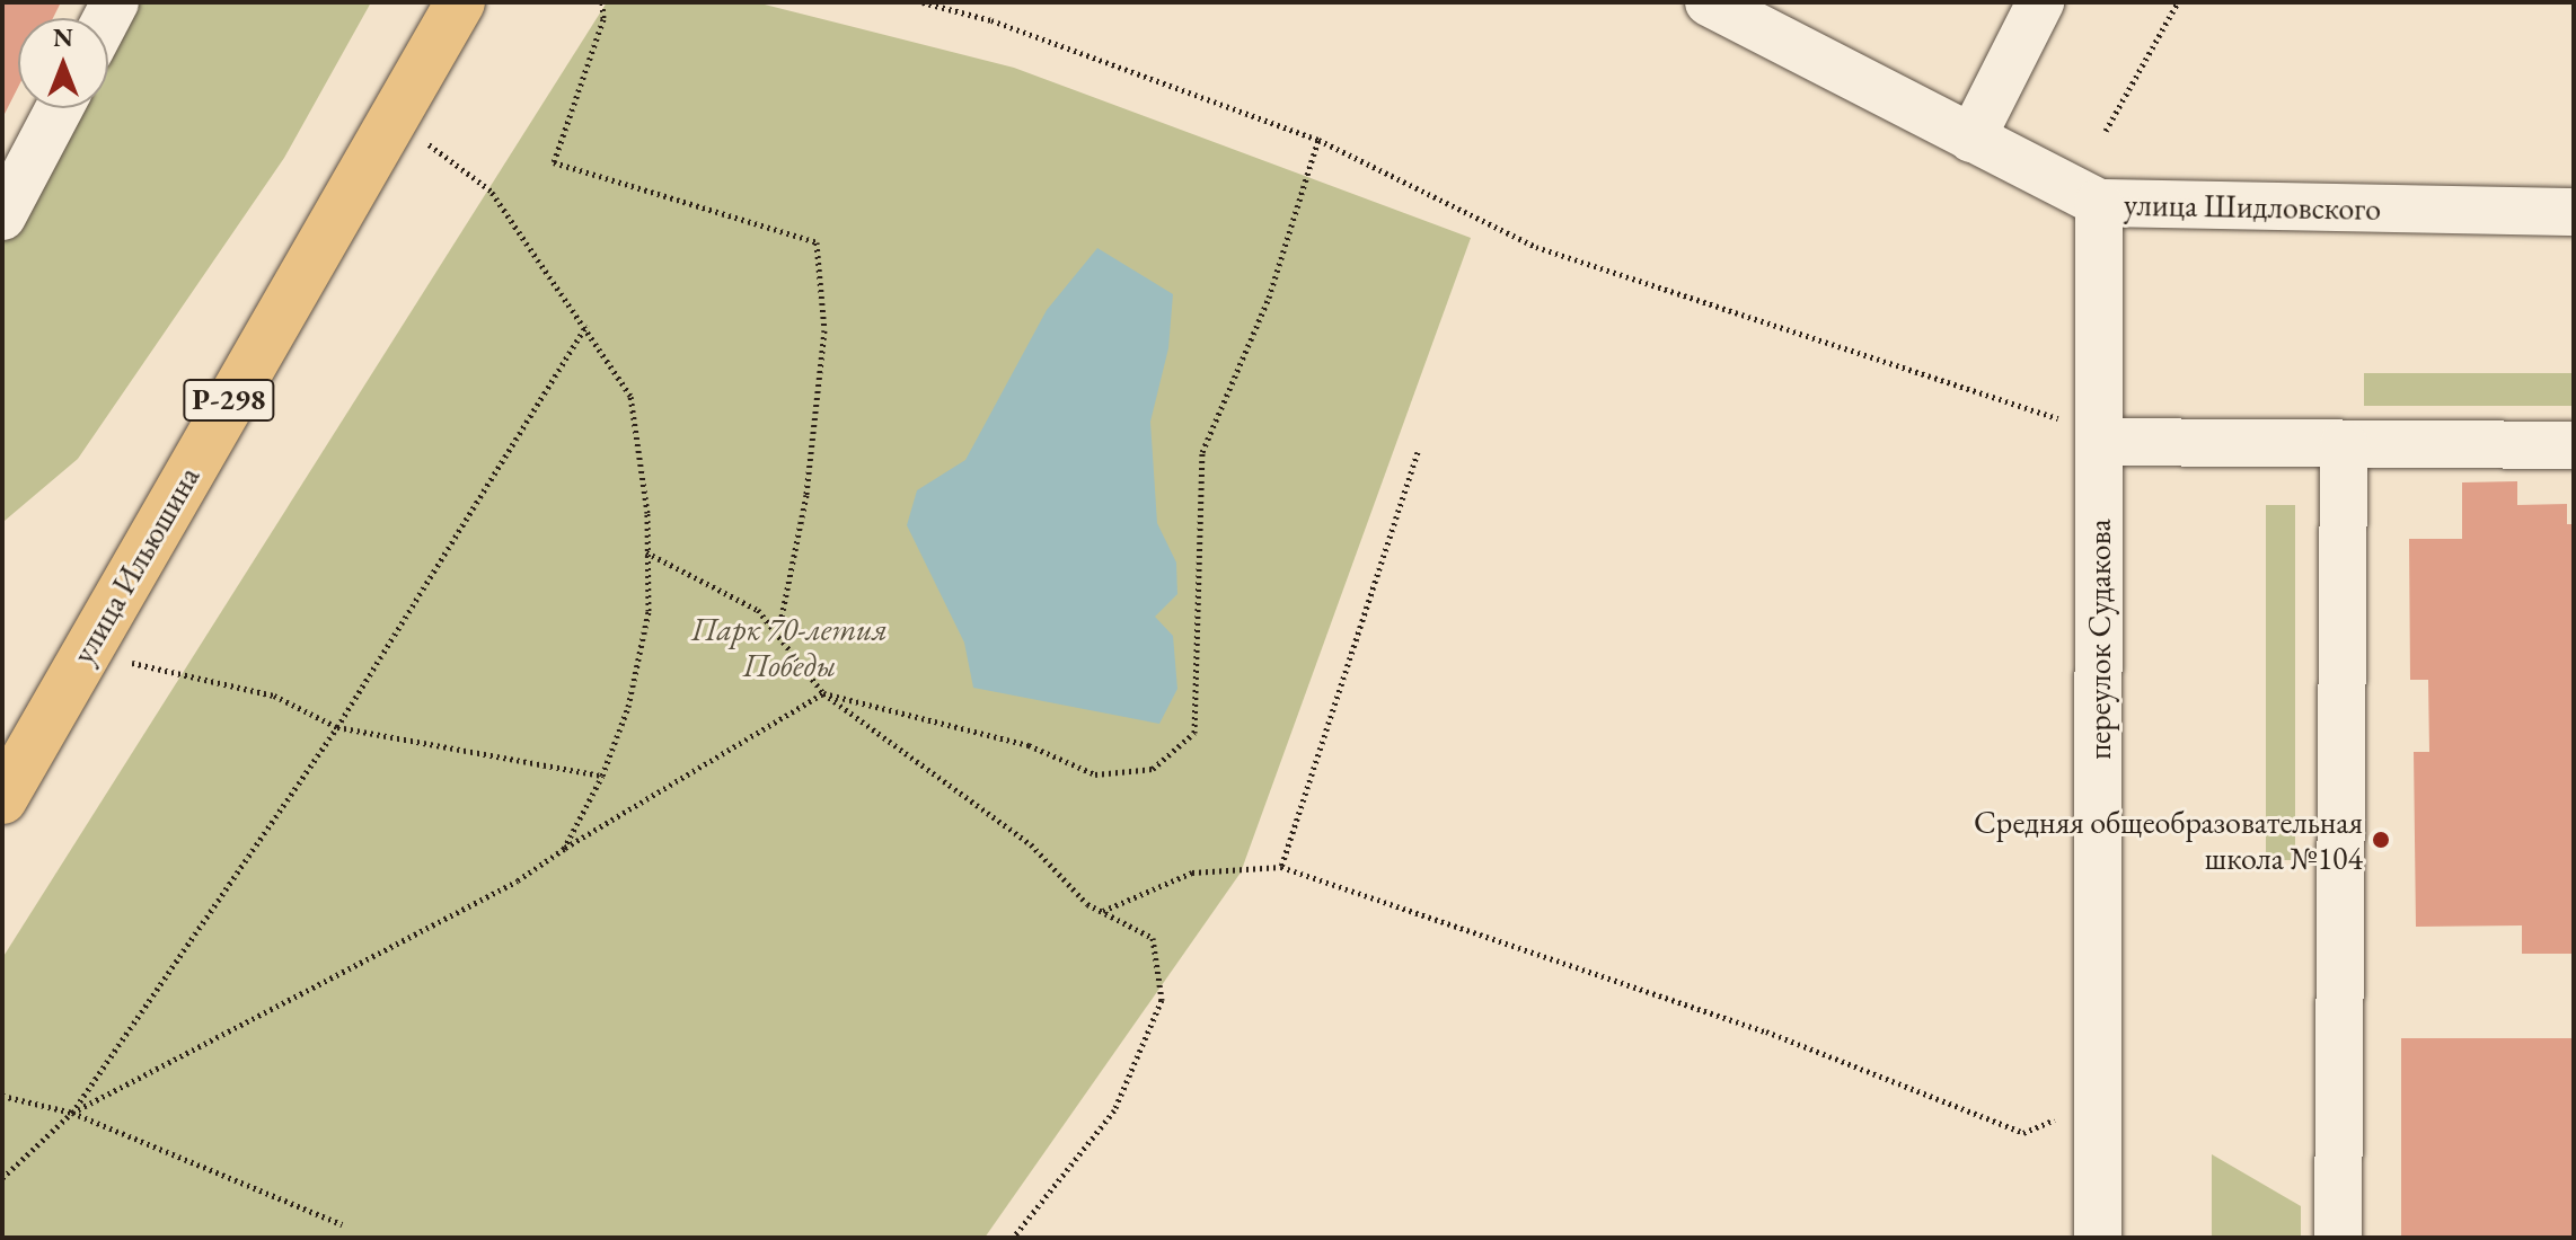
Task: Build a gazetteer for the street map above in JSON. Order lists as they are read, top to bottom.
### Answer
{
  "streets": {
    "highway": ["Р-298", "улица Ильюшина"],
    "street": ["улица Шидловского", "переулок Судакова"]
  },
  "crossings": [
    ["улица Шидловского", "переулок Судакова"]
  ],
  "parks": ["Парк 70-летия Победы"],
  "places": ["Средняя общеобразовательная школа №104"],
  "north": "top"
}
